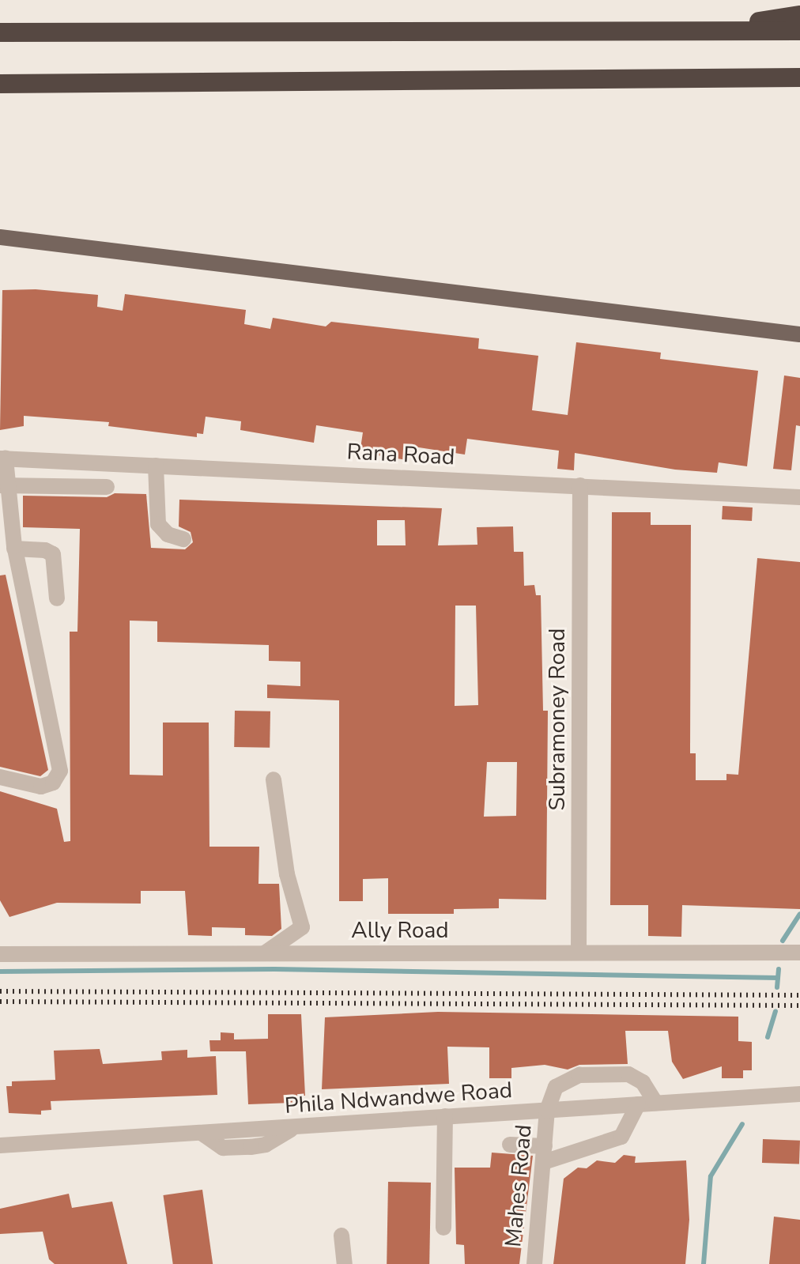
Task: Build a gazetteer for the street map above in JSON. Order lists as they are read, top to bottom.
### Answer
{
  "streets": {
    "street": [
      "Rana Road",
      "Subramoney Road",
      "Ally Road",
      "Phila Ndwandwe Road",
      "Mahes Road"
    ]
  },
  "crossings": [
    ["Rana Road", "Subramoney Road"],
    ["Subramoney Road", "Ally Road"],
    ["Phila Ndwandwe Road", "Mahes Road"]
  ]
}
